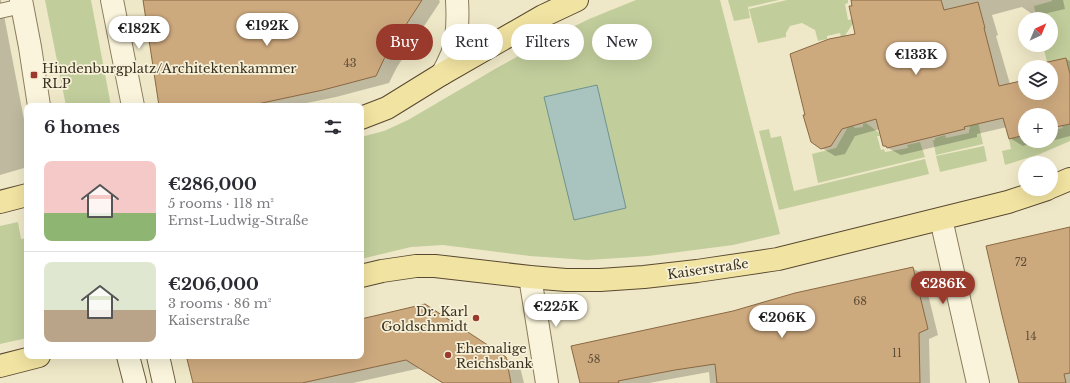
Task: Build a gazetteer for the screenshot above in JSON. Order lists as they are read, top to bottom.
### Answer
{
  "streets": {
    "main road": ["Kaiserstraße"]
  },
  "places": {
    "transit": ["Hindenburgplatz/Architektenkammer RLP"],
    "other": ["Dr. Karl Goldschmidt", "Ehemalige Reichsbank"]
  },
  "house_numbers": [
    "43",
    "72",
    "68",
    "14",
    "11",
    "58"
  ],
  "north": "top right",
  "page": {
    "map_buttons": ["+", "−"],
    "price": [
      "€192K",
      "€182K",
      "€133K",
      "€286K",
      "€225K",
      "€206K"
    ],
    "chip": [
      "Buy",
      "Rent",
      "Filters",
      "New"
    ],
    "heading": "6 homes",
    "list": [
      {
        "name": "€286,000",
        "note": "5 rooms · 118 m² · Ernst-Ludwig-Straße"
      },
      {
        "name": "€206,000",
        "note": "3 rooms · 86 m² · Kaiserstraße"
      }
    ]
  }
}
